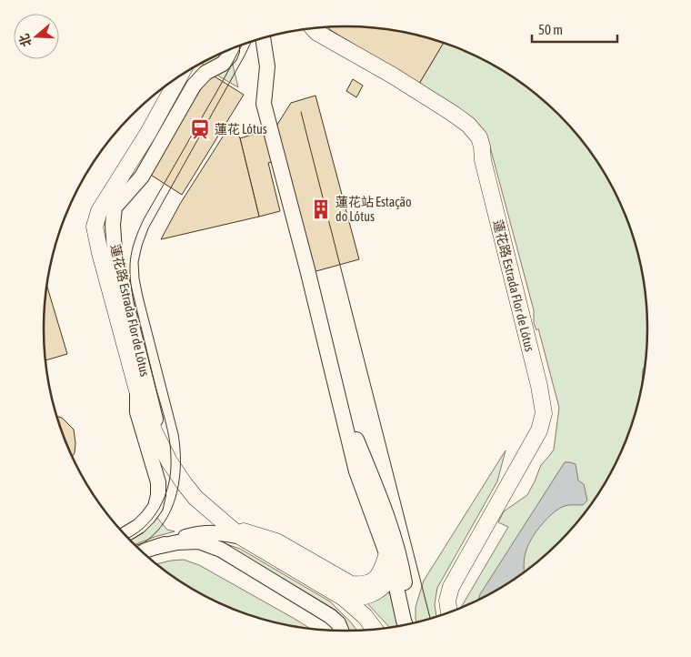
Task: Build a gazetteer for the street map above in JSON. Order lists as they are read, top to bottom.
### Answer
{
  "streets": {
    "main road": ["蓮花路 Estrada Flor de Lótus"]
  },
  "places": {
    "station": ["蓮花 Lótus"],
    "building": ["蓮花站 Estação do Lótus"]
  },
  "scale_bar": "50 m",
  "north": "left"
}
